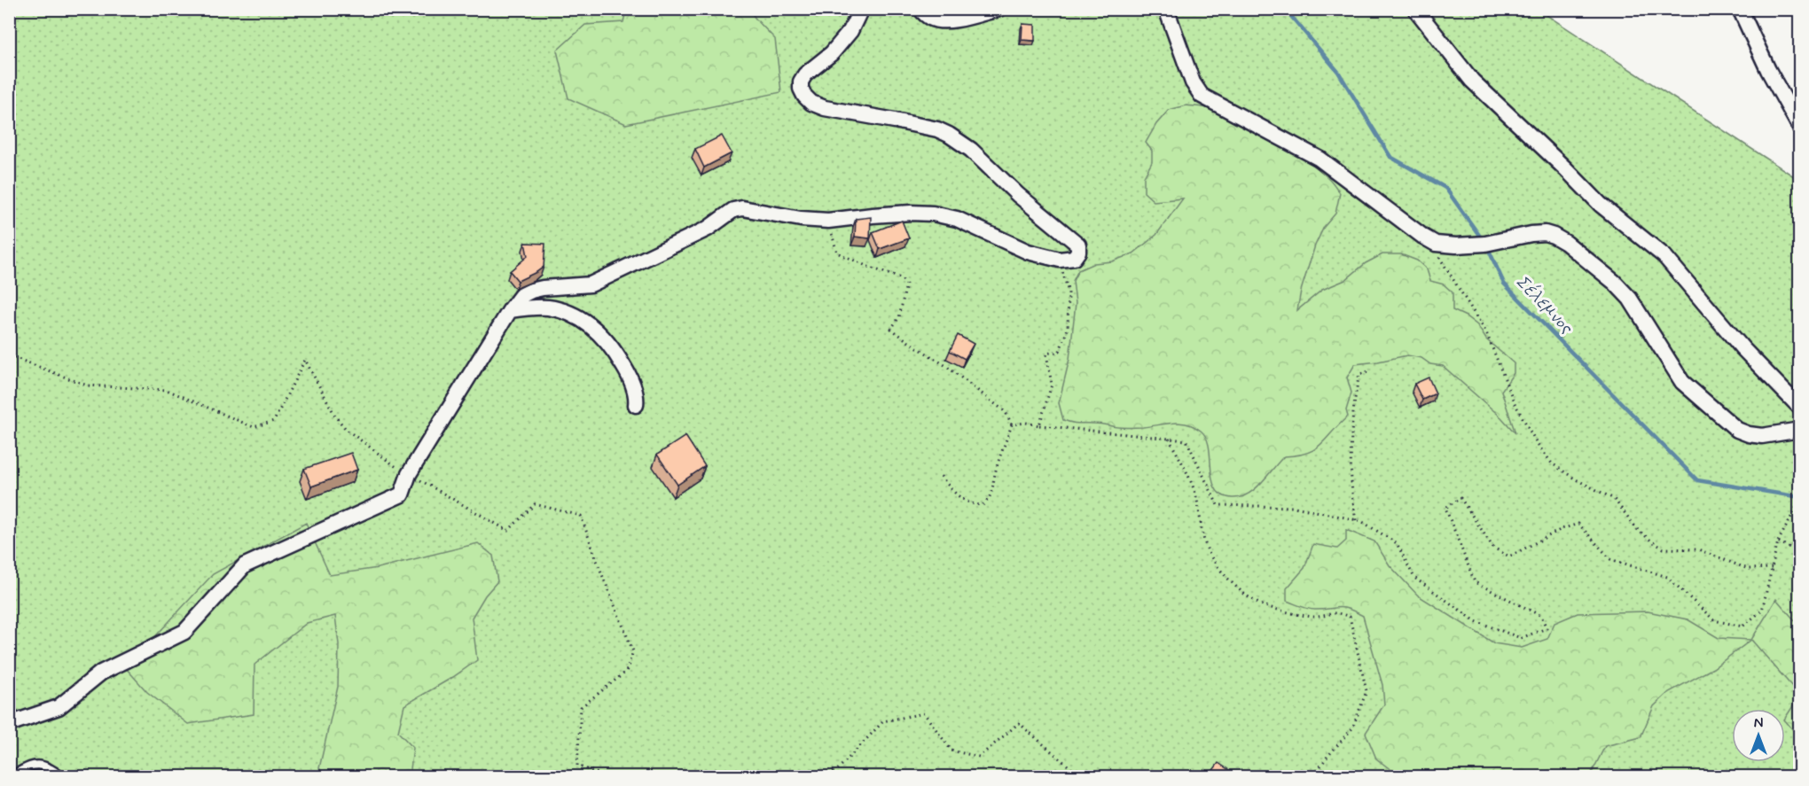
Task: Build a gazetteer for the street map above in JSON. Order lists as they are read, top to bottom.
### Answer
{
  "water": ["Σέλεμνος"],
  "north": "top"
}
